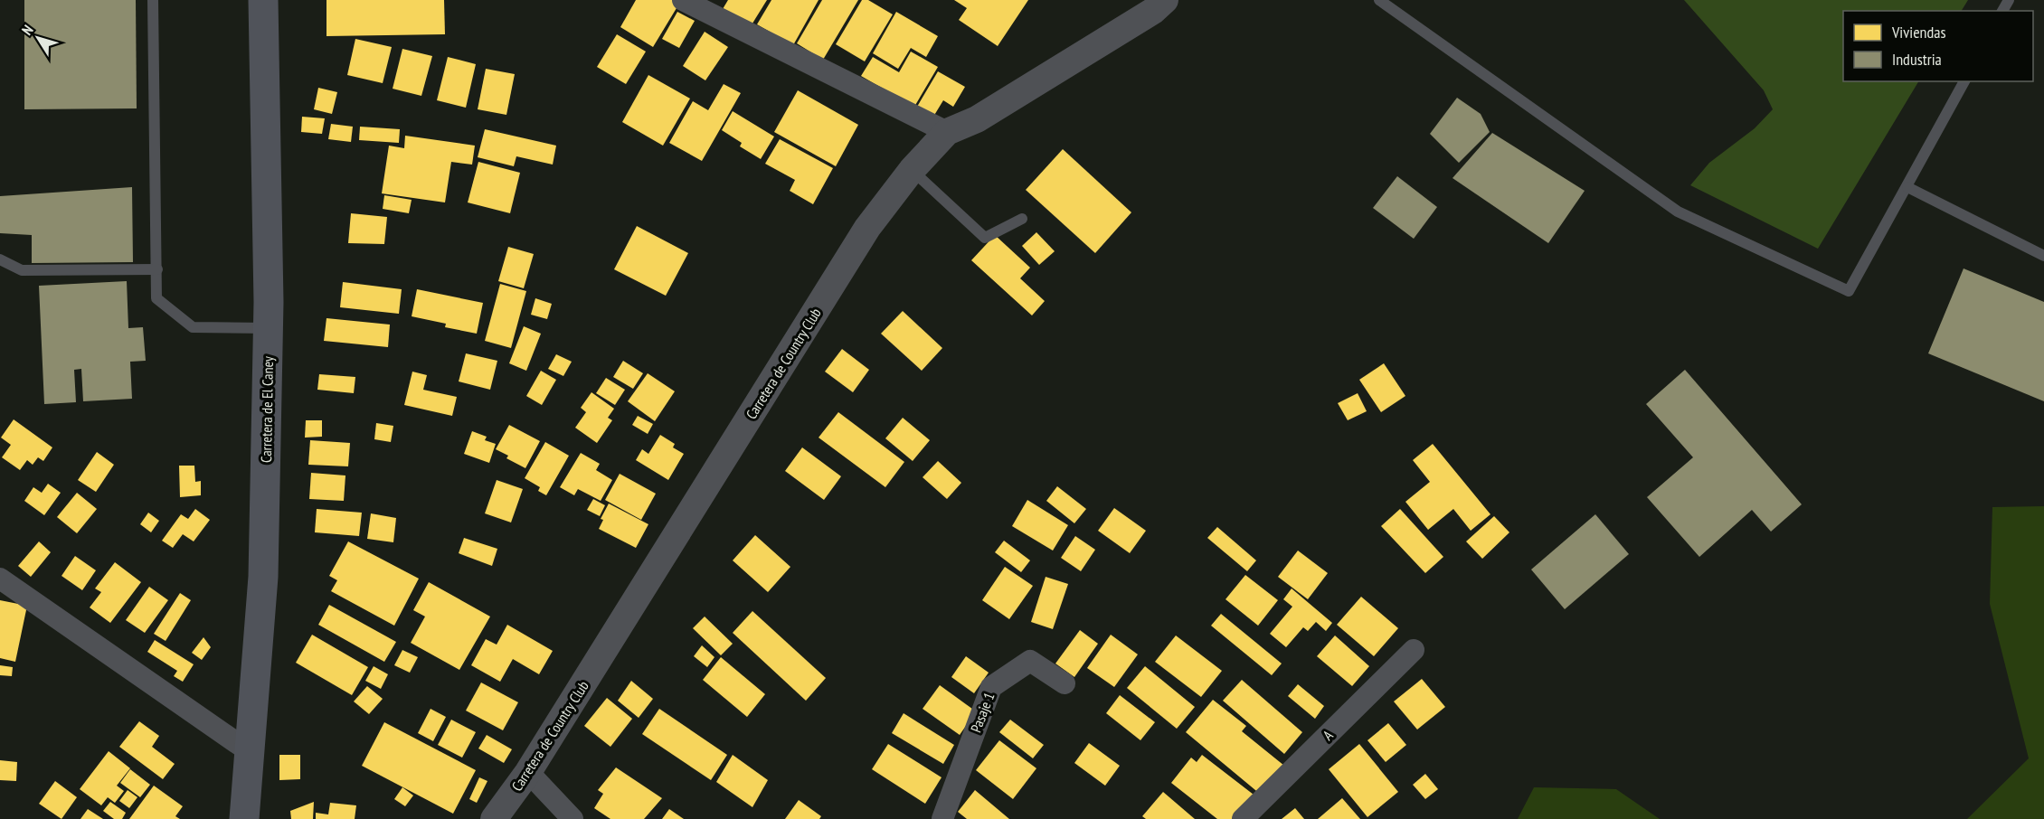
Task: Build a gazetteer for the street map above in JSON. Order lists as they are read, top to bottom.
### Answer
{
  "streets": {
    "main road": ["Carretera de El Caney"],
    "street": ["Carretera de Country Club", "Pasaje 1", "A"]
  },
  "legend": ["Viviendas", "Industria"],
  "north": "top left"
}
